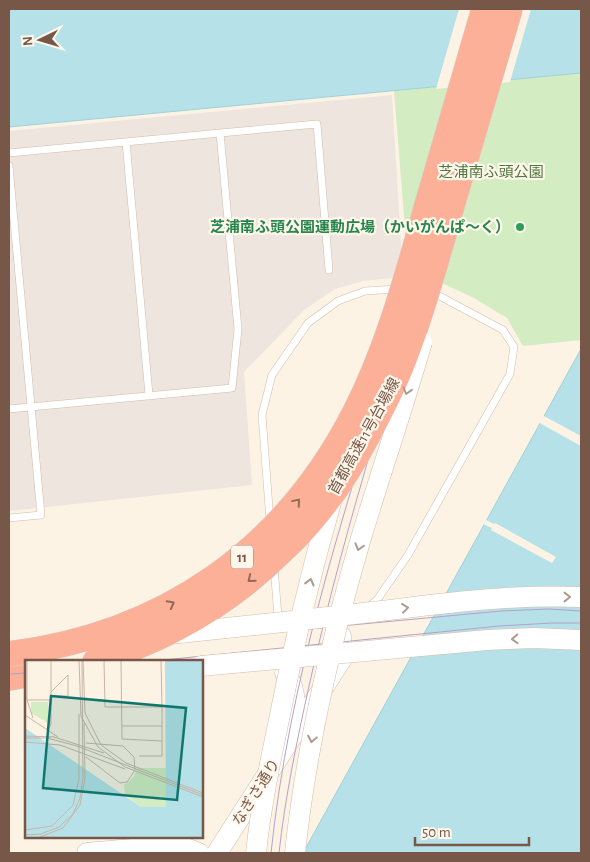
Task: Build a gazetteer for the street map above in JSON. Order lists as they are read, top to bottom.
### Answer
{
  "streets": {
    "highway": ["首都高速11号台場線", "11"],
    "street": ["なぎさ通り"]
  },
  "crossings": [
    ["首都高速11号台場線", "11"]
  ],
  "parks": ["芝浦南ふ頭公園"],
  "places": ["芝浦南ふ頭公園運動広場（かいがんぱ～く）"],
  "scale_bar": "50 m",
  "north": "left"
}
